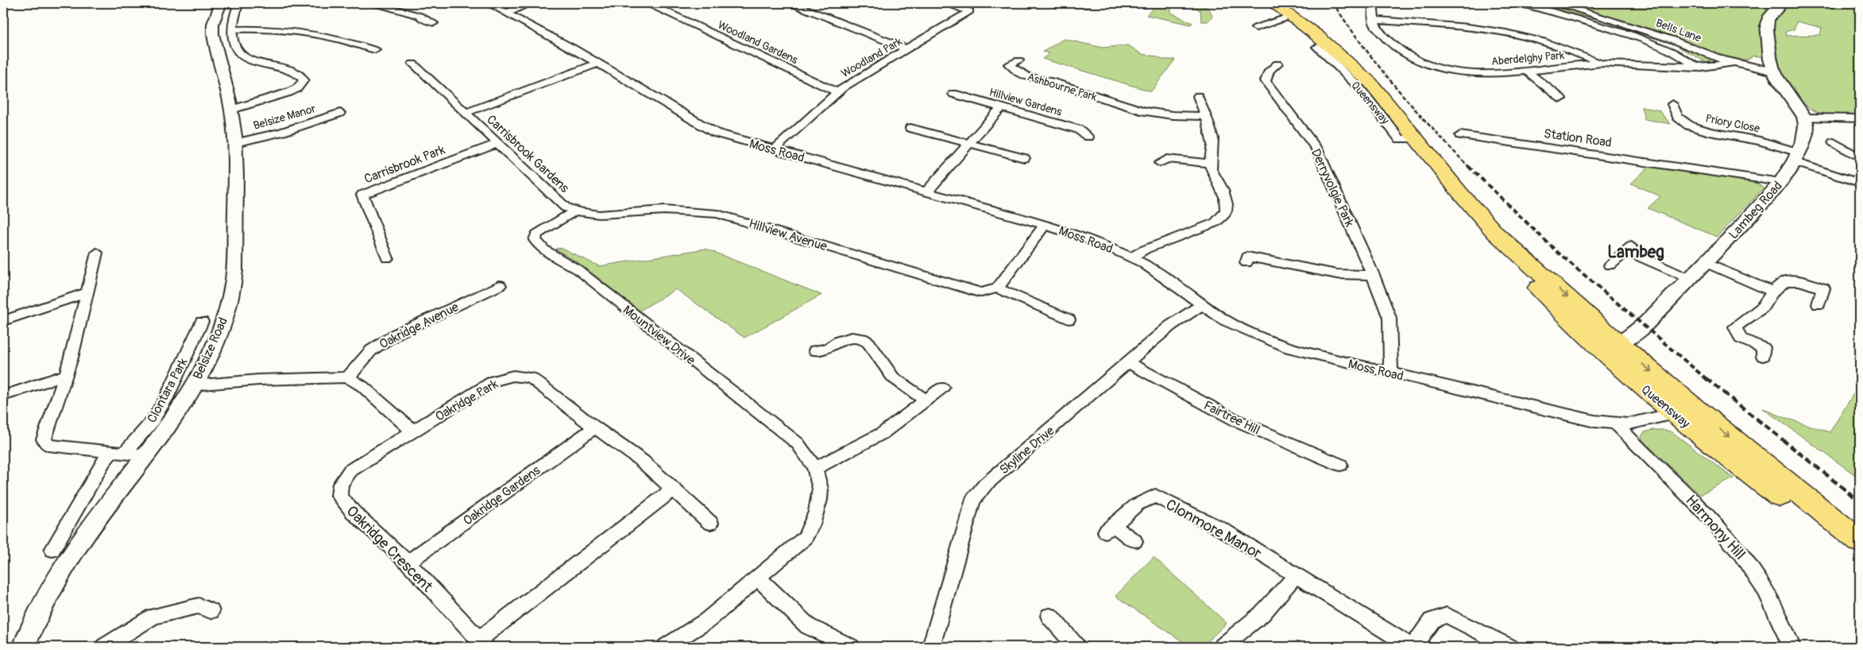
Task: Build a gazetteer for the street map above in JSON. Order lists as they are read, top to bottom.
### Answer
{
  "streets": {
    "highway": ["Queensway"],
    "main road": ["Lambeg Road"],
    "street": [
      "Bells Lane",
      "Woodland Gardens",
      "Woodland Park",
      "Aberdelghy Park",
      "Ashbourne Park",
      "Hillview Gardens",
      "Belsize Manor",
      "Priory Close",
      "Station Road",
      "Moss Road",
      "Carrisbrook Gardens",
      "Carrisbrook Park",
      "Derryvolgie Park",
      "Hillview Avenue",
      "Oakridge Avenue",
      "Mountview Drive",
      "Belsize Road",
      "Clontara Park",
      "Oakridge Park",
      "Fairtree Hill",
      "Skyline Drive",
      "Oakridge Gardens",
      "Harmony Hill",
      "Clonmore Manor",
      "Oakridge Crescent"
    ]
  },
  "crossings": [
    ["Bells Lane", "Aberdelghy Park"],
    ["Woodland Gardens", "Woodland Park"],
    ["Woodland Park", "Moss Road"],
    ["Queensway", "Moss Road"],
    ["Queensway", "Lambeg Road"],
    ["Belsize Manor", "Belsize Road"],
    ["Priory Close", "Lambeg Road"],
    ["Station Road", "Lambeg Road"],
    ["Moss Road", "Carrisbrook Gardens"],
    ["Moss Road", "Derryvolgie Park"],
    ["Moss Road", "Skyline Drive"],
    ["Moss Road", "Harmony Hill"],
    ["Carrisbrook Gardens", "Carrisbrook Park"],
    ["Carrisbrook Gardens", "Hillview Avenue"],
    ["Carrisbrook Gardens", "Mountview Drive"],
    ["Hillview Avenue", "Mountview Drive"],
    ["Oakridge Park", "Oakridge Gardens"],
    ["Oakridge Park", "Oakridge Crescent"],
    ["Fairtree Hill", "Skyline Drive"],
    ["Oakridge Gardens", "Oakridge Crescent"]
  ],
  "districts": ["Lambeg"]
}
